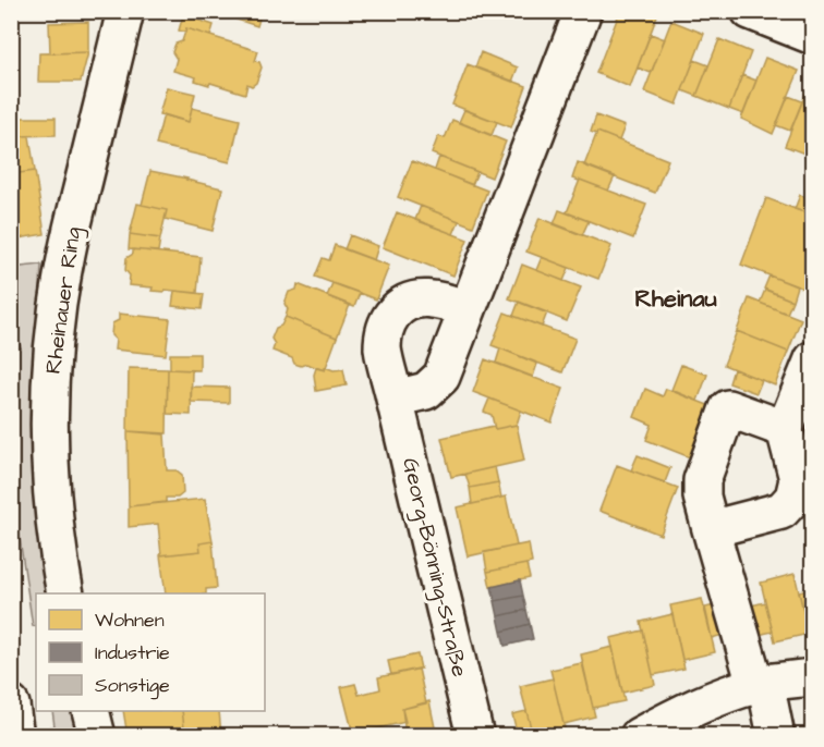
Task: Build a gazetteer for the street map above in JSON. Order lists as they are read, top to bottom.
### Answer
{
  "streets": {
    "street": ["Rheinauer Ring", "Georg-Bönning-Straße"]
  },
  "districts": ["Rheinau"],
  "legend": ["Wohnen", "Industrie", "Sonstige"]
}
